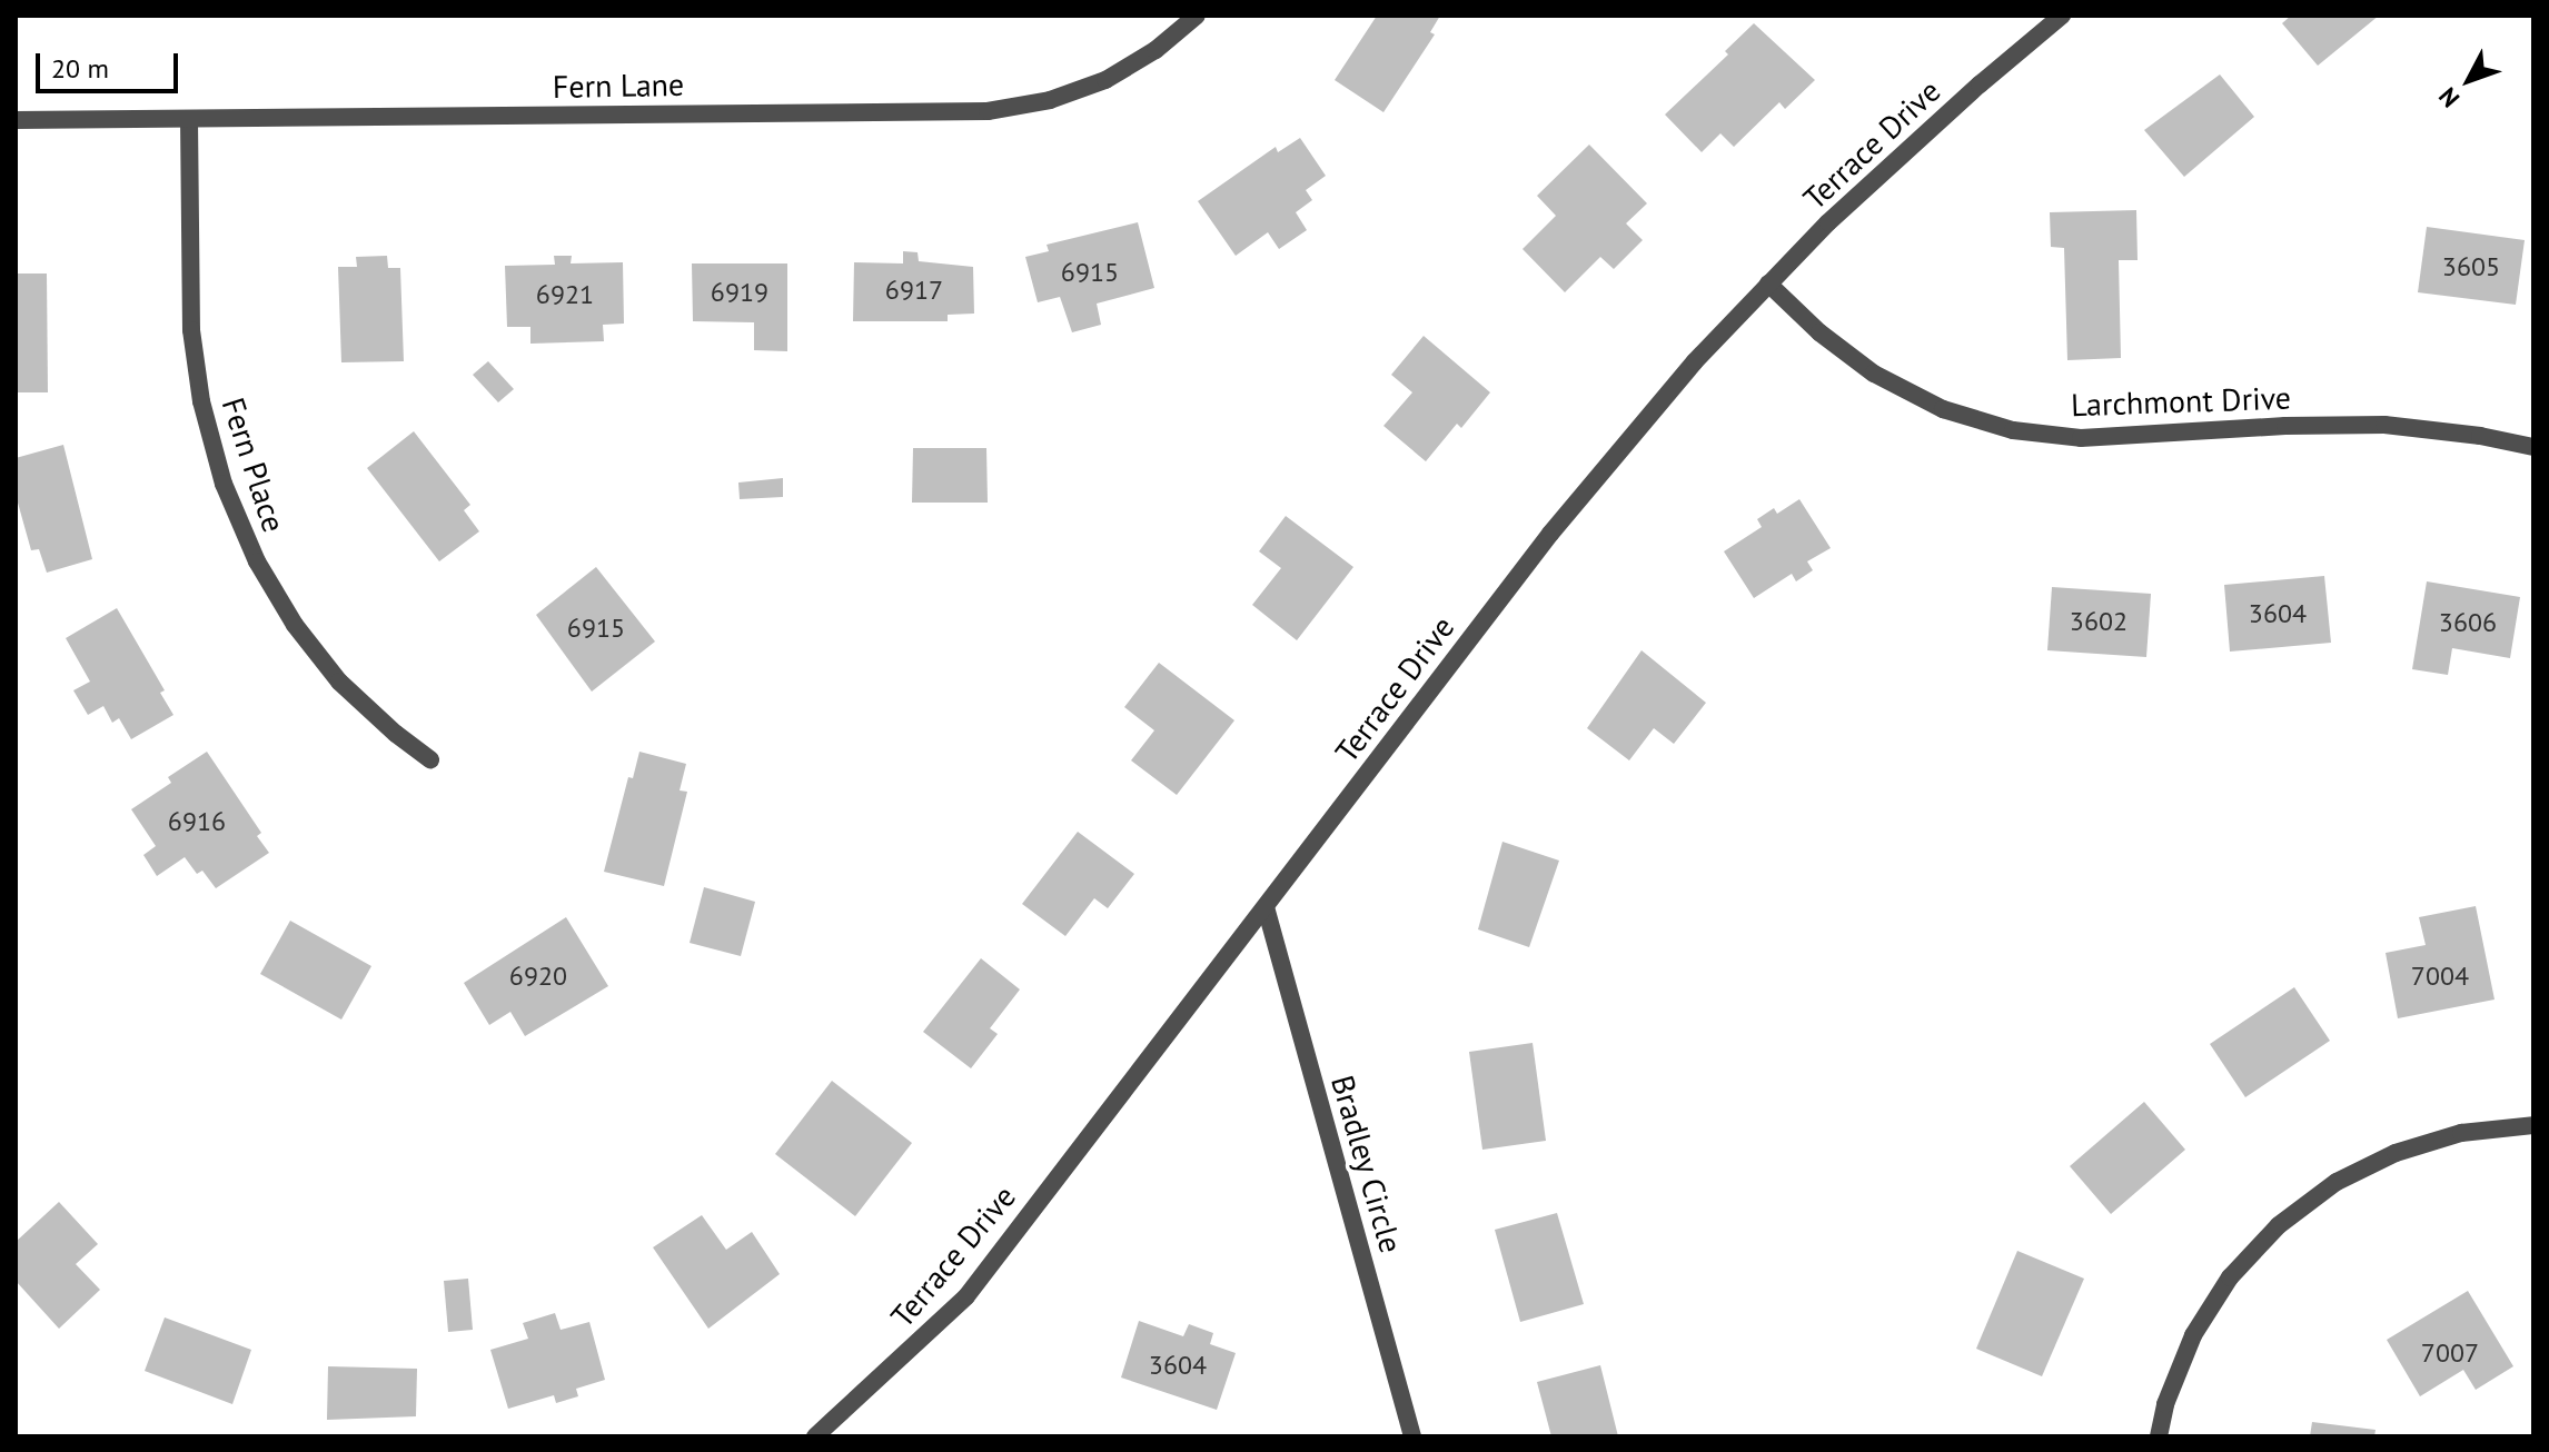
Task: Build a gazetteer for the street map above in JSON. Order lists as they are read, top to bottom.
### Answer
{
  "streets": {
    "street": [
      "Fern Lane",
      "Terrace Drive",
      "Larchmont Drive",
      "Fern Place",
      "Bradley Circle"
    ]
  },
  "crossings": [
    ["Fern Lane", "Fern Place"],
    ["Terrace Drive", "Larchmont Drive"],
    ["Terrace Drive", "Bradley Circle"]
  ],
  "house_numbers": [
    "3605",
    "6915",
    "6917",
    "6919",
    "6921",
    "3604",
    "3602",
    "3606",
    "6915",
    "6916",
    "6920",
    "7004",
    "7007",
    "3604"
  ],
  "scale_bar": "20 m",
  "north": "bottom left"
}
